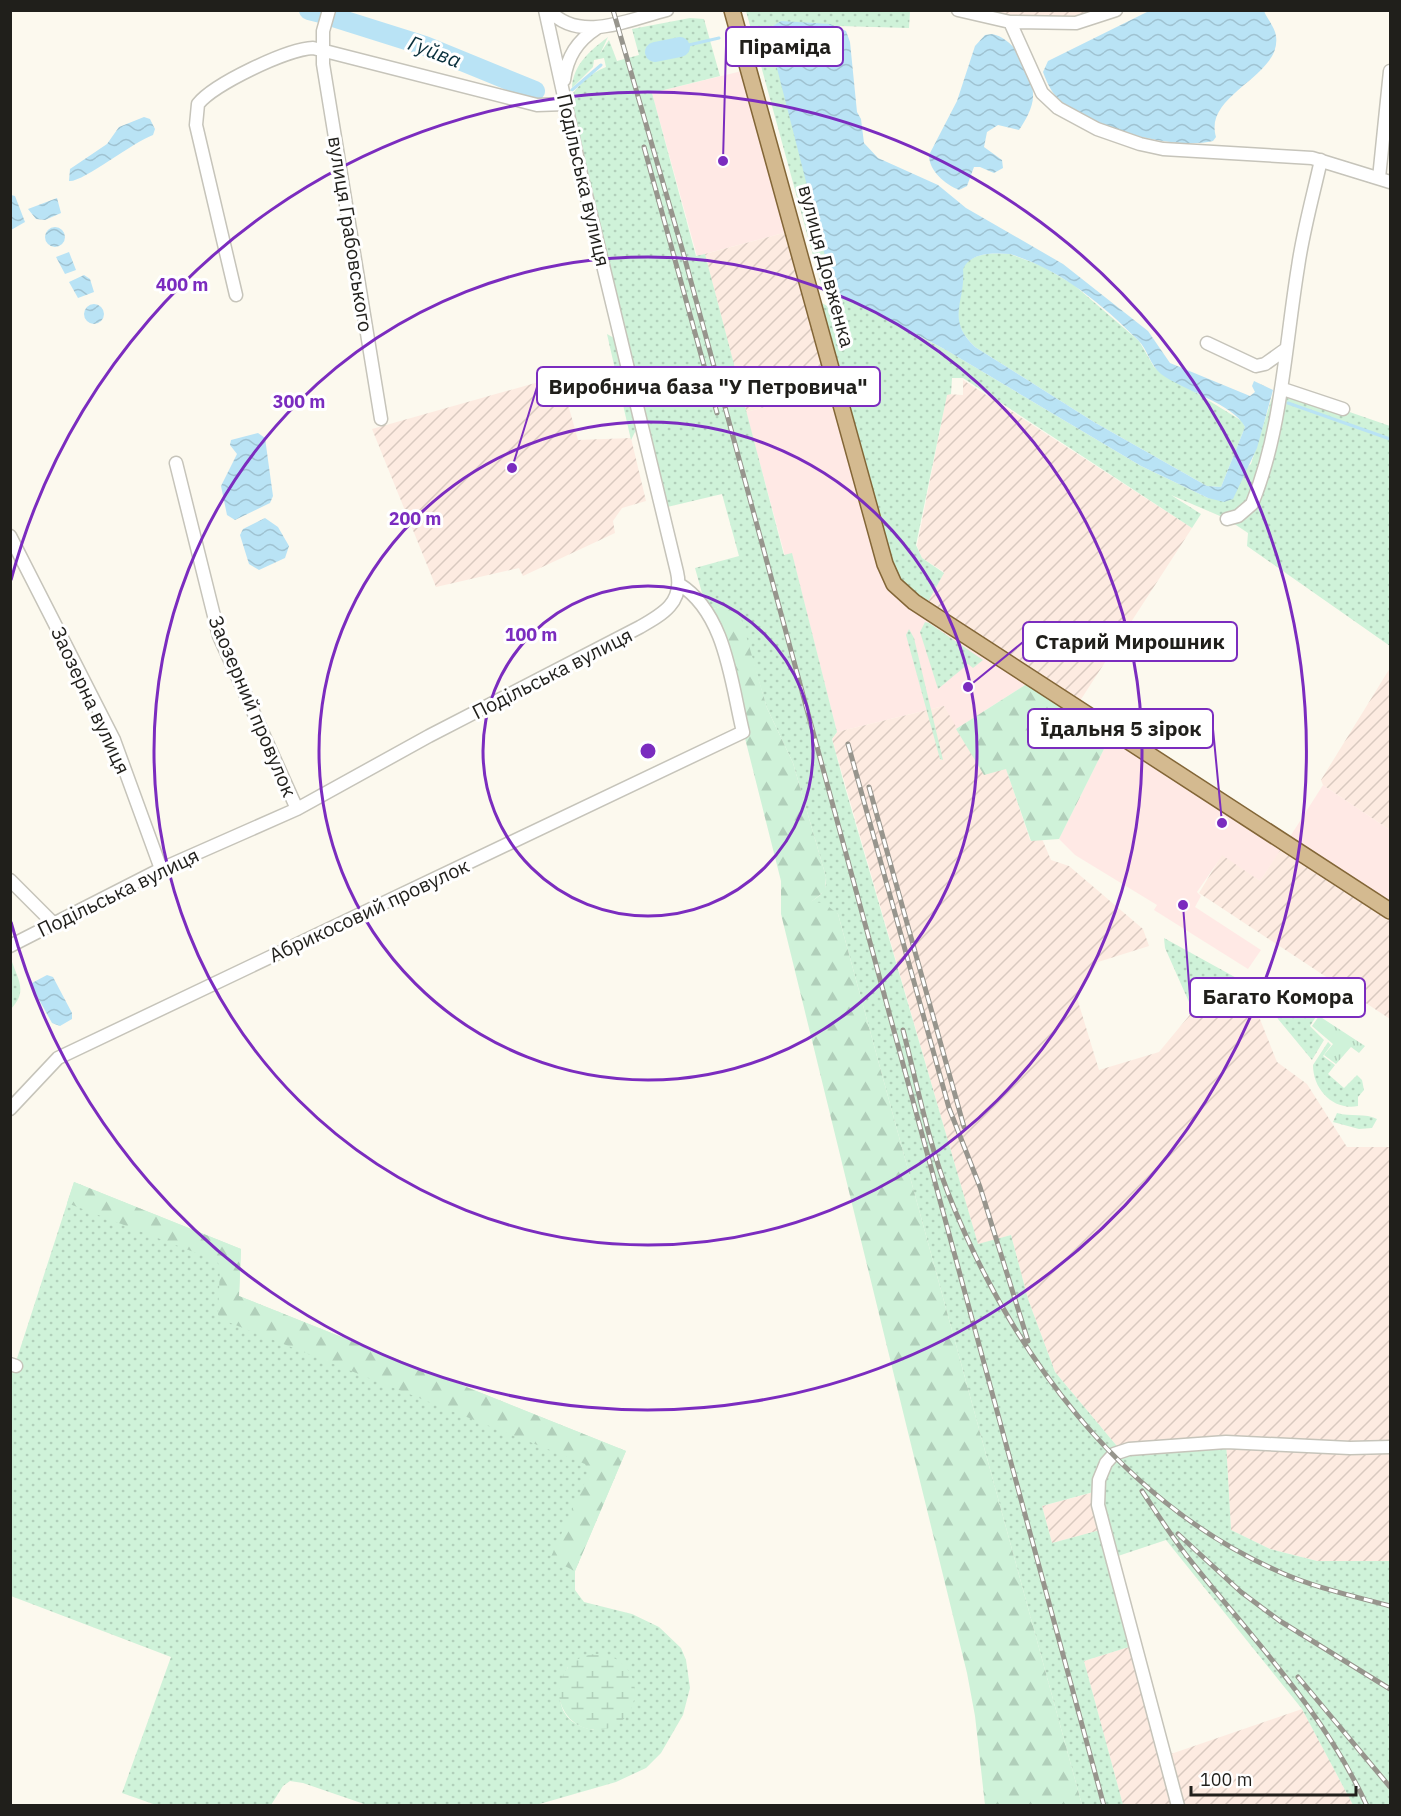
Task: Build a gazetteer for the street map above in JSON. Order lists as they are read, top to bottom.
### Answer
{
  "streets": {
    "main road": ["вулиця Довженка"],
    "street": [
      "Подільська вулиця",
      "вулиця Грабовського",
      "Заозерна вулиця",
      "Заозерний провулок",
      "Абрикосовий провулок"
    ]
  },
  "crossings": [
    ["Подільська вулиця", "Заозерна вулиця"],
    ["Подільська вулиця", "Заозерний провулок"],
    ["Подільська вулиця", "Абрикосовий провулок"]
  ],
  "water": ["Гуйва"],
  "places": [
    "Піраміда",
    "Виробнича база \"У Петровича\"",
    "Старий Мирошник",
    "Їдальня 5 зірок",
    "Багато Комора"
  ],
  "scale_bar": "100 m",
  "rings": [
    "400 m",
    "300 m",
    "200 m",
    "100 m"
  ]
}
